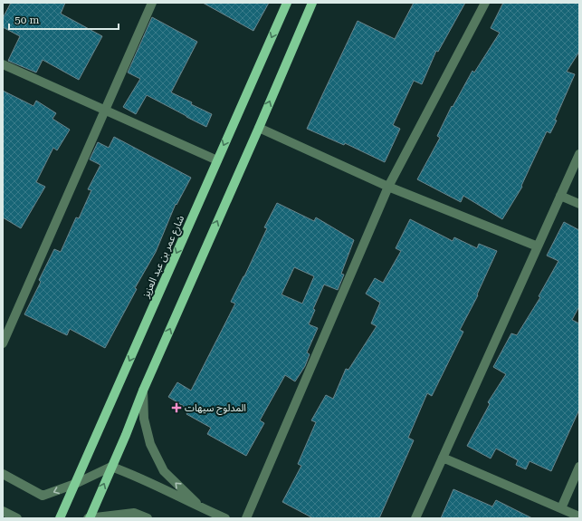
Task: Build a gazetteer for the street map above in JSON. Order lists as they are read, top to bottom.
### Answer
{
  "streets": {
    "main road": ["شارع عمر بن عبد العزيز"]
  },
  "places": {
    "health": ["المدلوح سيهات"]
  },
  "scale_bar": "50 m"
}
